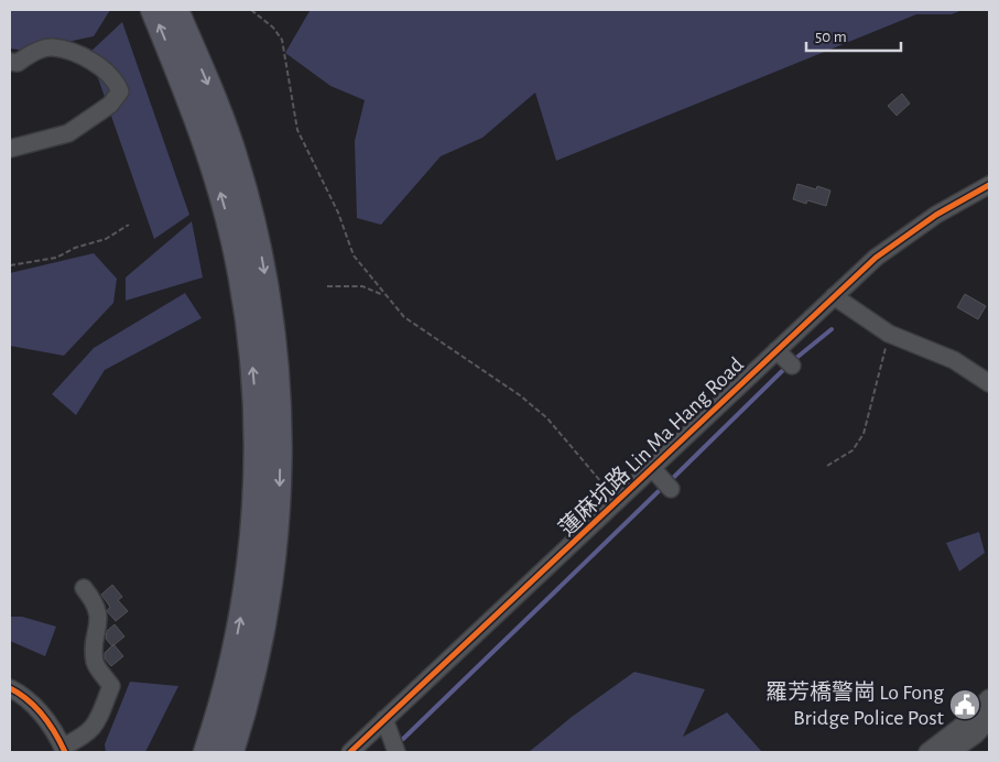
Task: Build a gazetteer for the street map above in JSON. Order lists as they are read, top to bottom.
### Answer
{
  "streets": {
    "street": ["蓮麻坑路 Lin Ma Hang Road"]
  },
  "places": {
    "public building": ["羅芳橋警崗 Lo Fong Bridge Police Post"]
  },
  "scale_bar": "50 m"
}
